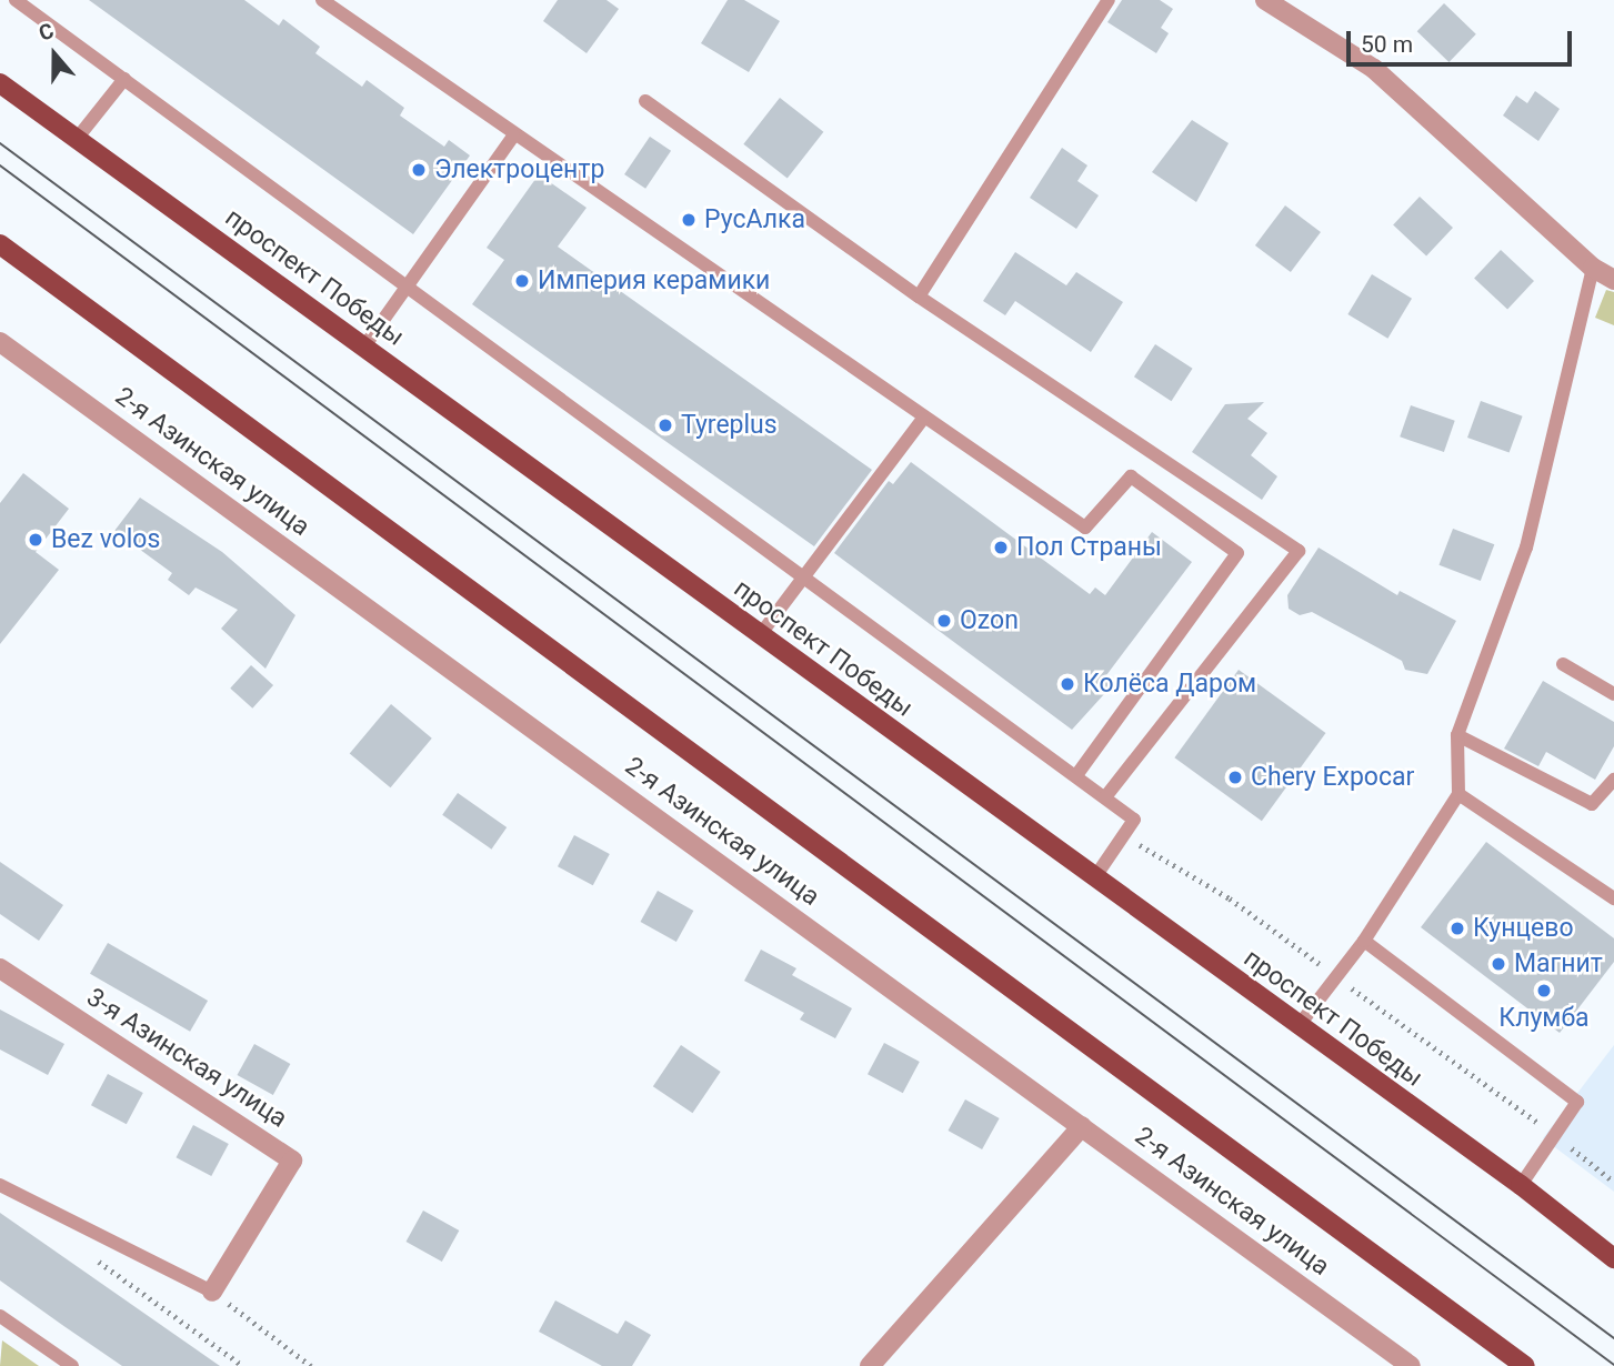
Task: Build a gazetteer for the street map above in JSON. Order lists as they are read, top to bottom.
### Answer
{
  "streets": {
    "main road": ["проспект Победы"],
    "street": ["2-я Азинская улица", "3-я Азинская улица"]
  },
  "places": [
    "Электроцентр",
    "РусАлка",
    "Империя керамики",
    "Tyreplus",
    "Bez volos",
    "Пол Страны",
    "Ozon",
    "Колёса Даром",
    "Chery Expocar",
    "Кунцево",
    "Магнит",
    "Клумба"
  ],
  "scale_bar": "50 m",
  "north": "top"
}
